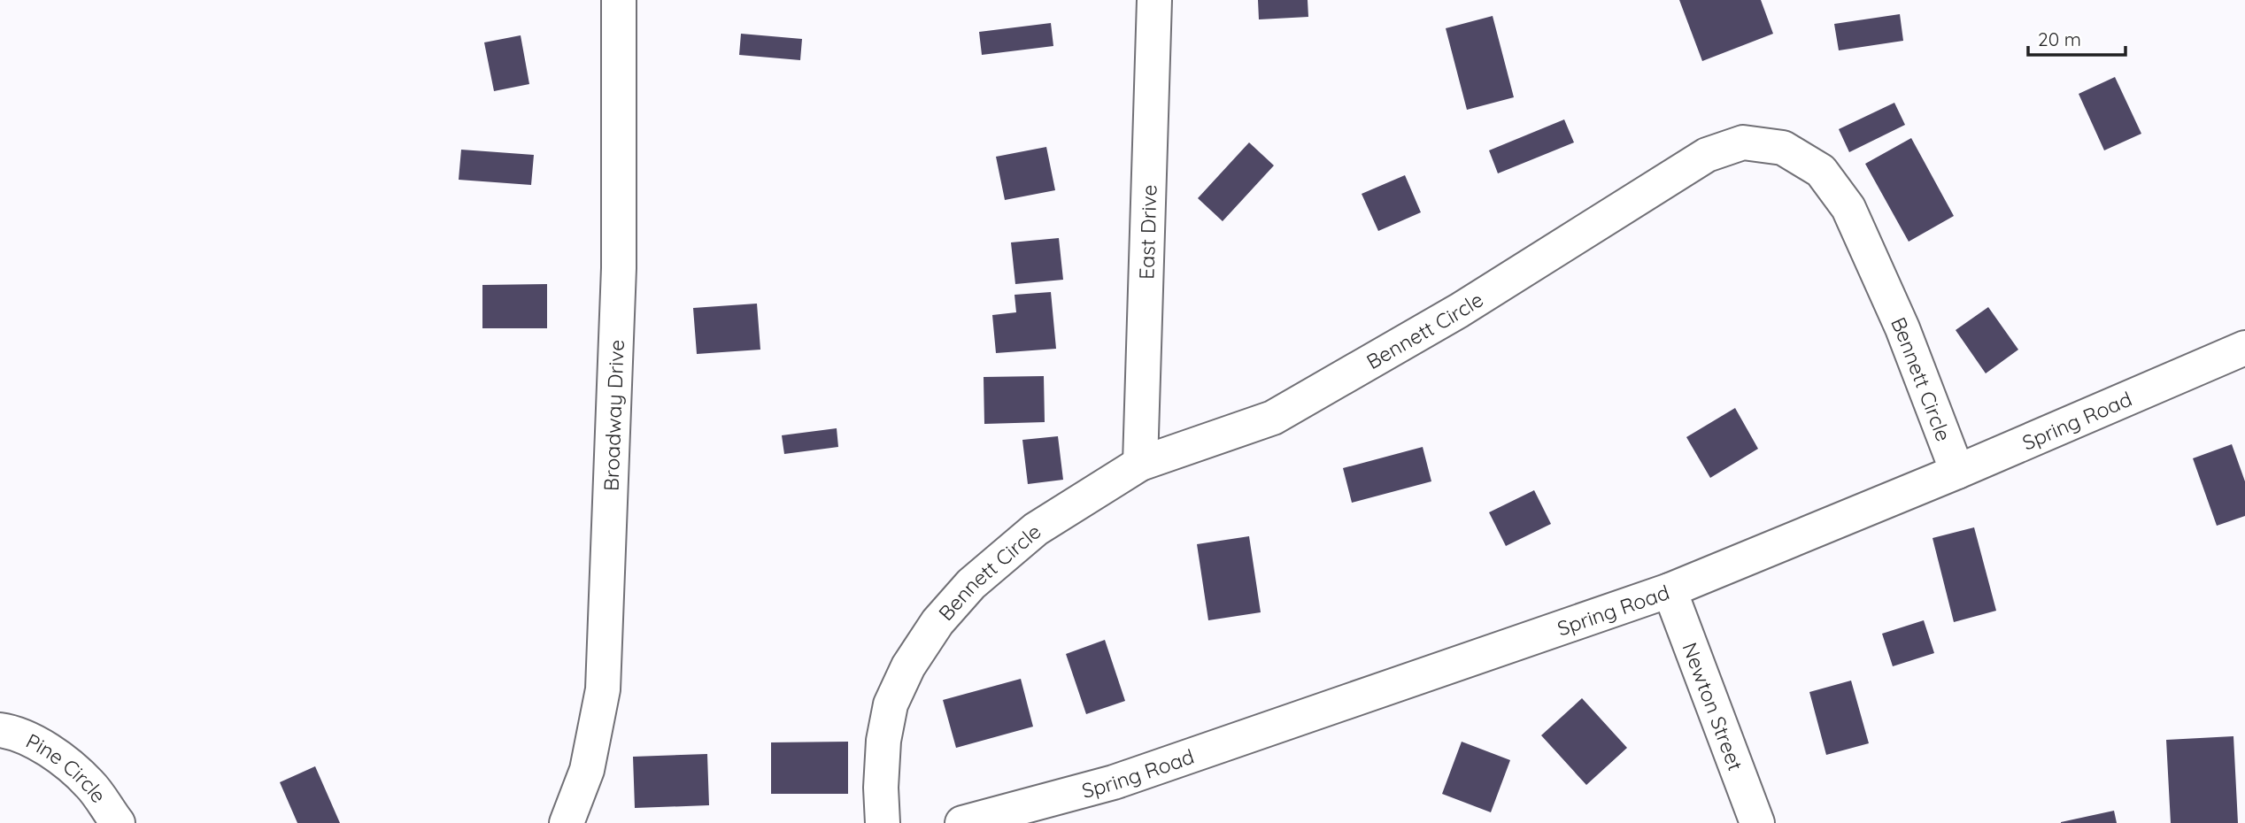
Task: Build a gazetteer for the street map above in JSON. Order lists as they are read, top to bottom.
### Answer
{
  "streets": {
    "street": [
      "East Drive",
      "Bennett Circle",
      "Broadway Drive",
      "Spring Road",
      "Newton Street",
      "Pine Circle"
    ]
  },
  "crossings": [
    ["East Drive", "Bennett Circle"],
    ["Bennett Circle", "Spring Road"],
    ["Spring Road", "Newton Street"]
  ],
  "scale_bar": "20 m"
}
